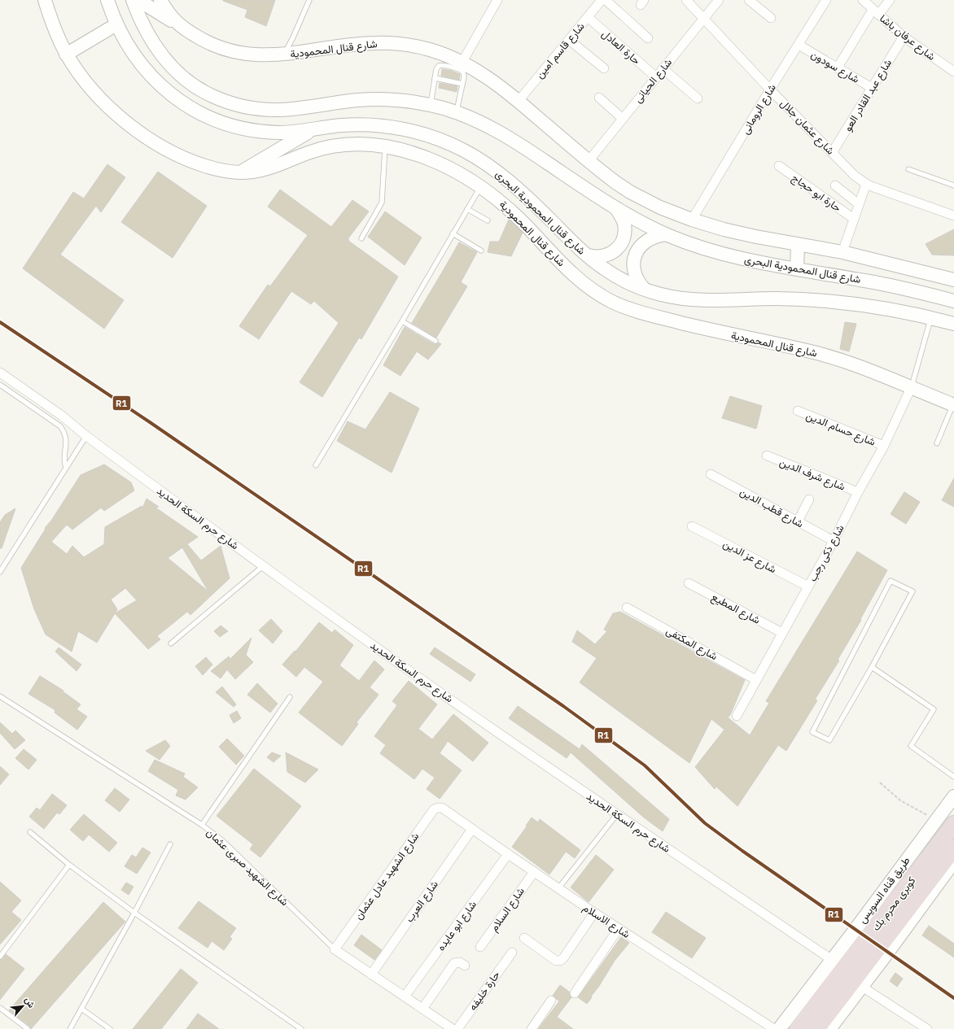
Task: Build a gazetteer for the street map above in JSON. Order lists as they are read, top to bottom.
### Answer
{
  "streets": {
    "highway": ["كوبرى محرم بك"],
    "street": [
      "شارع عرفان باشا",
      "حارة العادل",
      "شارع قنال المحمودية",
      "شارع قاسم امين",
      "شارع سودون",
      "شارع الحيانى",
      "شارع عبد القادر العو",
      "شارع الرومانى",
      "شارع عثمان جلال",
      "حارة ابو حجاج",
      "شارع قنال المحمودية البحرى",
      "شارع حسام الدين",
      "شارع شرف الدين",
      "شارع قطب الدين",
      "شارع حرم السكة الحديد",
      "شارع ذكى رجب",
      "شارع عز الدين",
      "شارع المطيع",
      "شارع المكتفى",
      "شارع الشهيد صبرى عثمان",
      "شارع الشهيد عادل عثمان",
      "طريق قناه السويس",
      "شارع العرب",
      "شارع السلام",
      "شارع الاسلام",
      "شارع ابو عايده",
      "حارة خليفه"
    ]
  },
  "crossings": [
    ["شارع عرفان باشا", "شارع عبد القادر العو"],
    ["حارة العادل", "شارع قاسم امين"],
    ["حارة العادل", "شارع الحيانى"],
    ["شارع قنال المحمودية", "شارع قاسم امين"],
    ["شارع قنال المحمودية", "شارع الحيانى"],
    ["شارع قنال المحمودية", "شارع الرومانى"],
    ["شارع قنال المحمودية", "شارع ذكى رجب"],
    ["شارع سودون", "شارع عبد القادر العو"],
    ["شارع سودون", "شارع الرومانى"],
    ["شارع الحيانى", "شارع عثمان جلال"],
    ["شارع عبد القادر العو", "شارع عثمان جلال"],
    ["شارع الرومانى", "شارع عثمان جلال"],
    ["شارع حسام الدين", "شارع ذكى رجب"],
    ["شارع شرف الدين", "شارع ذكى رجب"],
    ["شارع قطب الدين", "شارع ذكى رجب"],
    ["شارع حرم السكة الحديد", "طريق قناه السويس"],
    ["شارع ذكى رجب", "شارع عز الدين"],
    ["شارع ذكى رجب", "شارع المطيع"],
    ["شارع ذكى رجب", "شارع المكتفى"],
    ["شارع الشهيد صبرى عثمان", "شارع الشهيد عادل عثمان"],
    ["شارع الشهيد صبرى عثمان", "شارع العرب"],
    ["شارع الشهيد صبرى عثمان", "شارع ابو عايده"],
    ["شارع الشهيد عادل عثمان", "شارع الاسلام"],
    ["شارع العرب", "شارع الاسلام"],
    ["شارع السلام", "شارع الاسلام"],
    ["شارع الاسلام", "شارع ابو عايده"]
  ],
  "lines": ["transit line R1"],
  "north": "top right"
}
